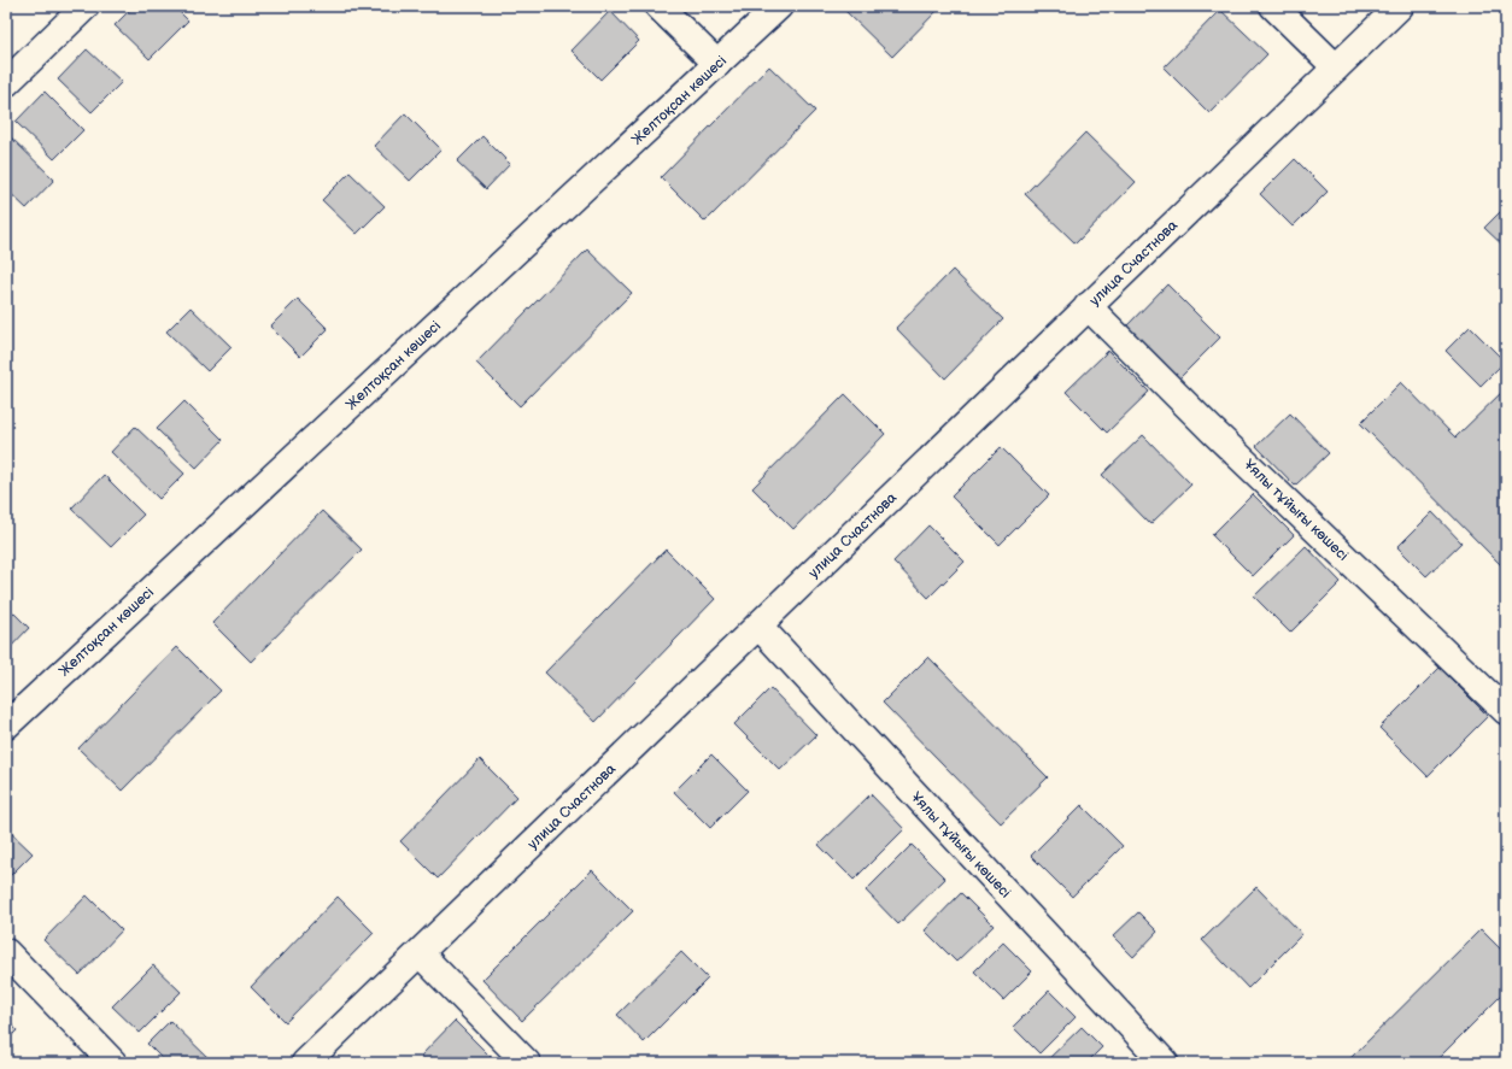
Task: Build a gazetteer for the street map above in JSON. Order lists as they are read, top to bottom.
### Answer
{
  "streets": {
    "street": ["Желтоқсан көшесі", "улица Счастнова", "Ұялы тұйығы көшесі"]
  },
  "crossings": [
    ["улица Счастнова", "Ұялы тұйығы көшесі"]
  ]
}
